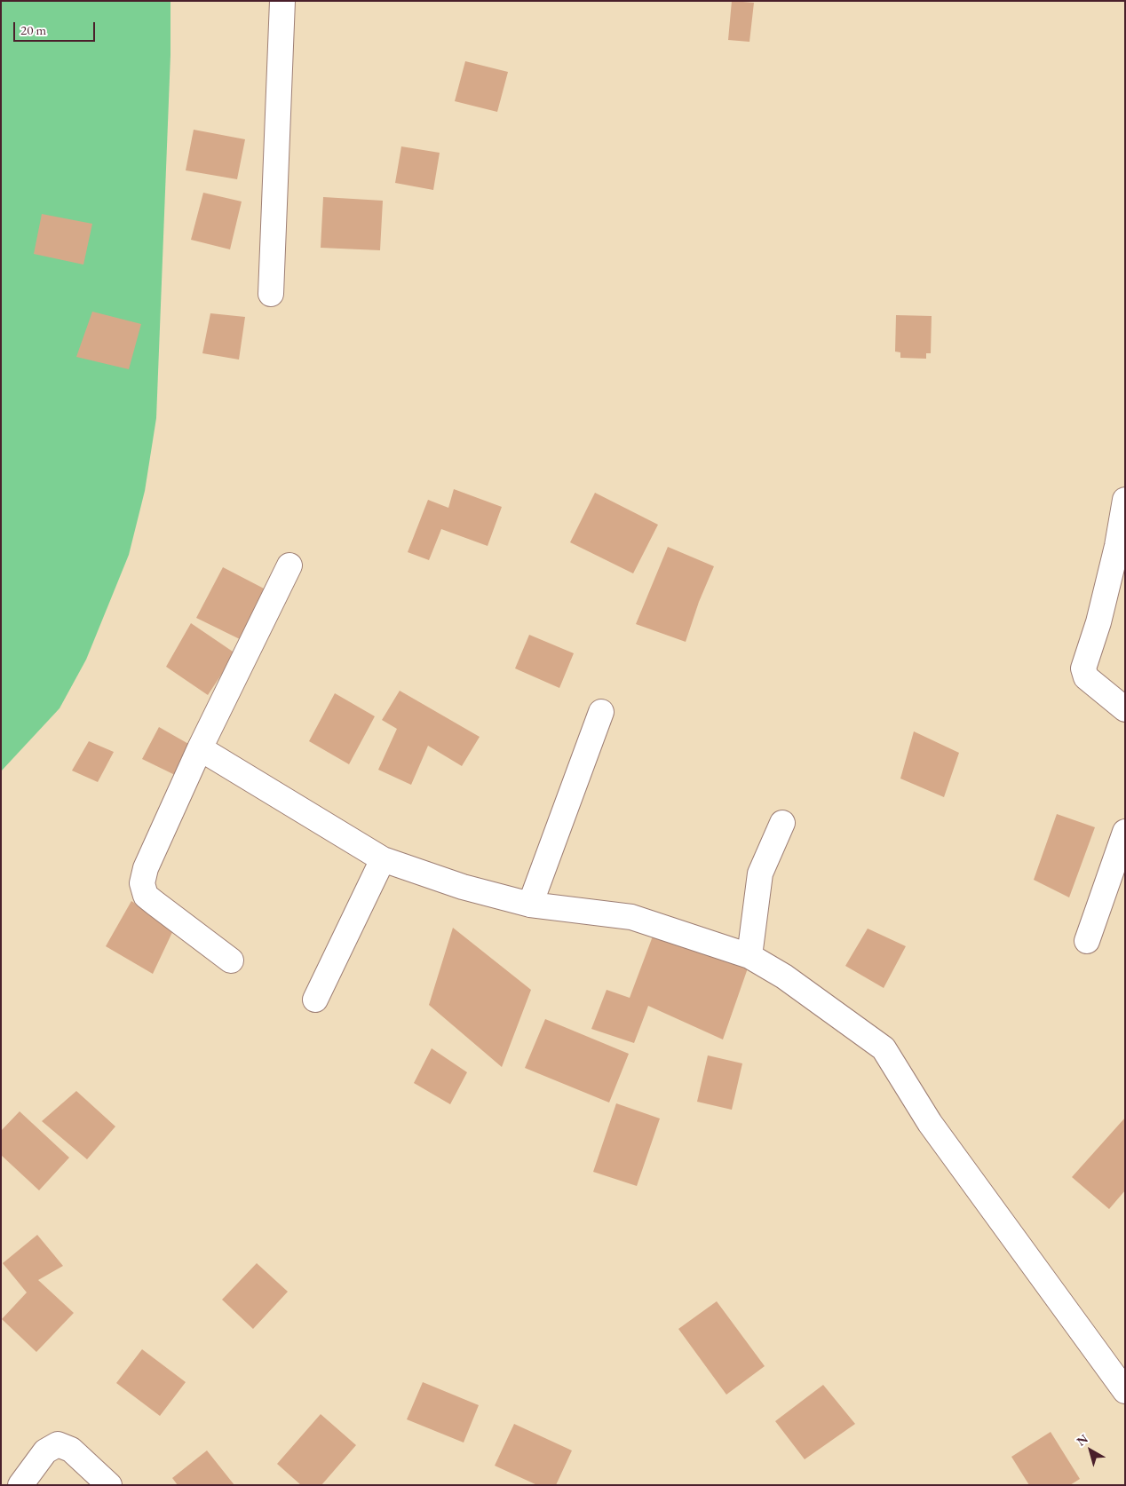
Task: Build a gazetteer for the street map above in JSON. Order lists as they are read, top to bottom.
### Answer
{
  "scale_bar": "20 m",
  "north": "top left"
}
